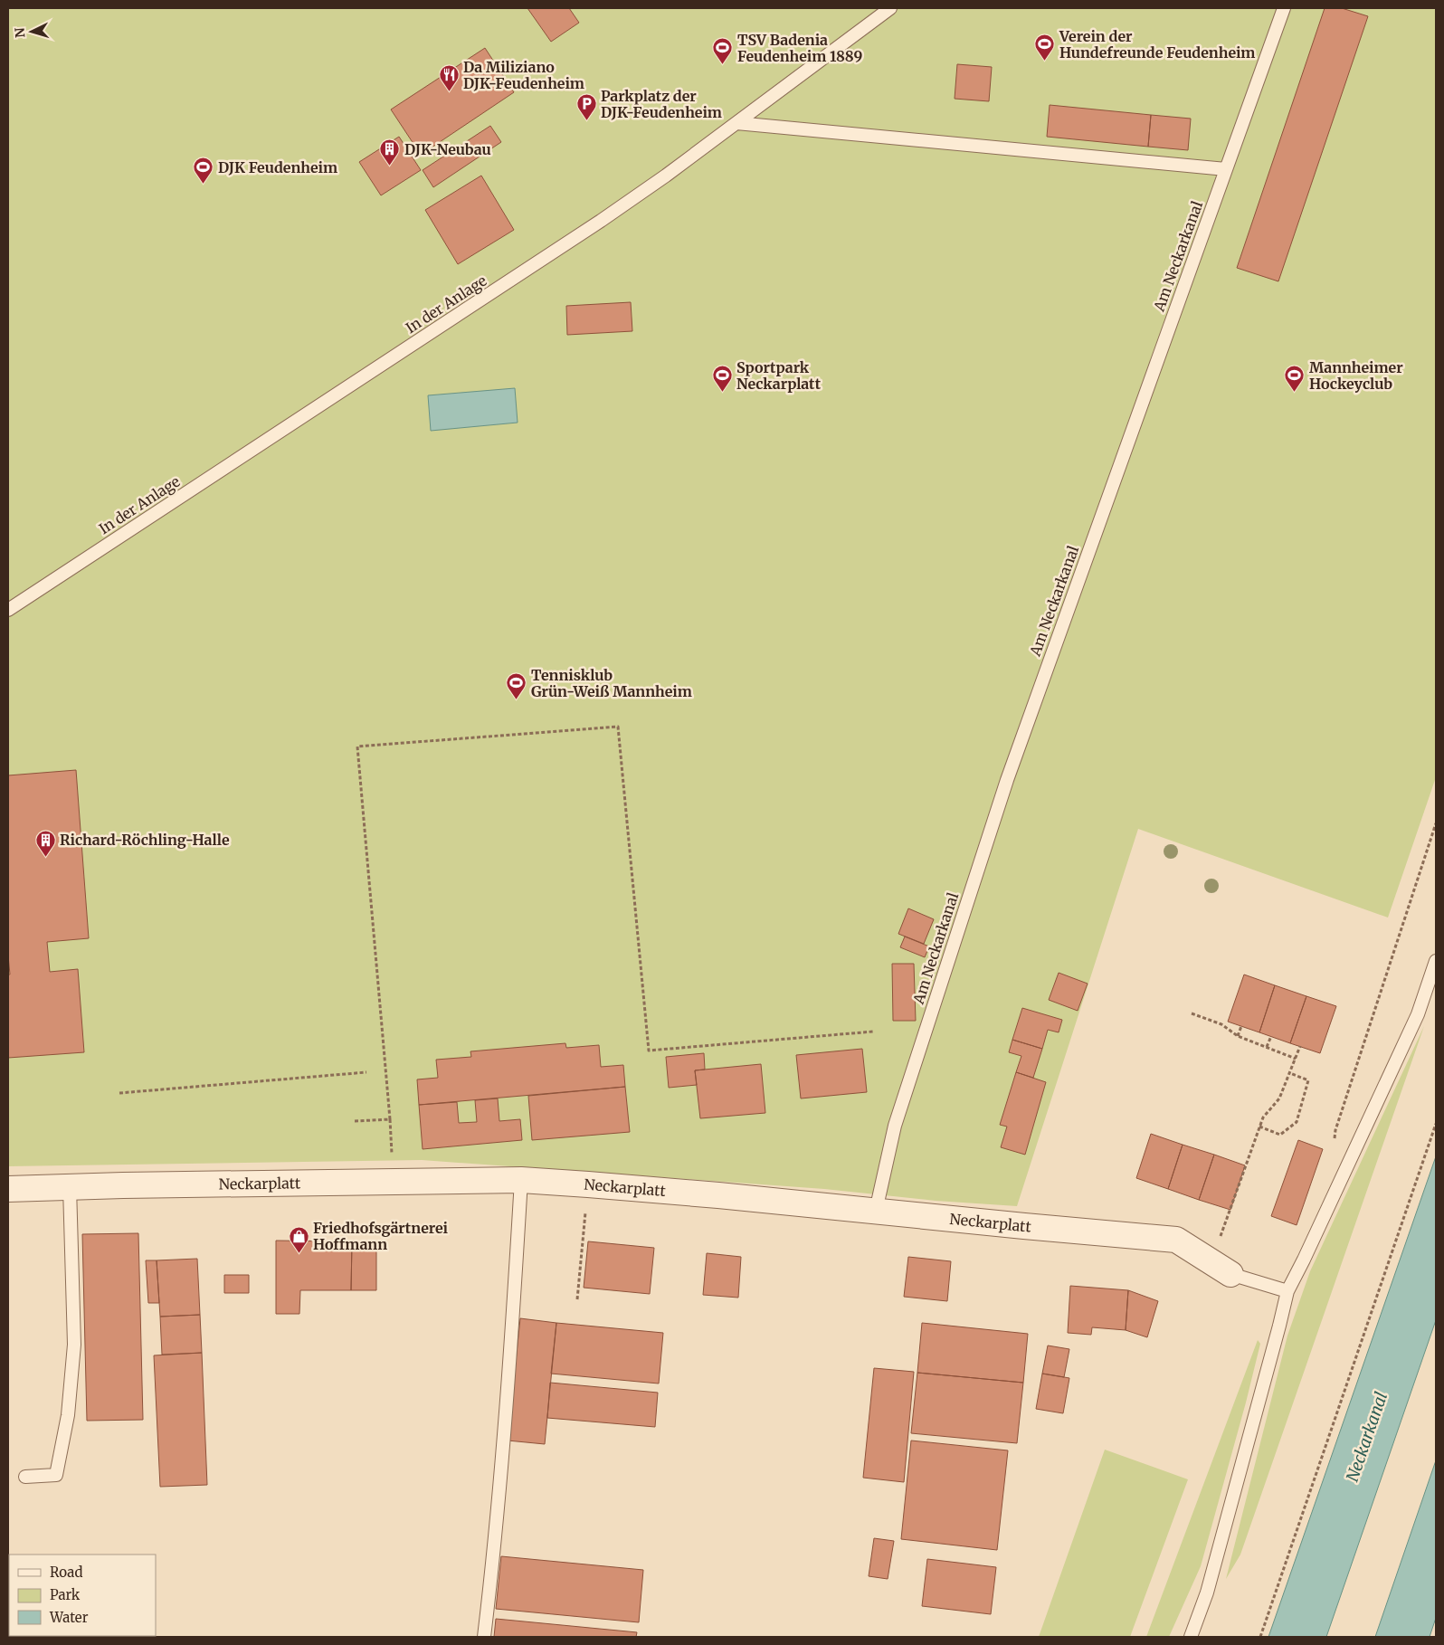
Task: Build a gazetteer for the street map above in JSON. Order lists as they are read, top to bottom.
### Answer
{
  "streets": {
    "street": ["Neckarplatt"],
    "lane": ["Am Neckarkanal", "In der Anlage"]
  },
  "crossings": [
    ["Am Neckarkanal", "Neckarplatt"]
  ],
  "water": ["Neckarkanal"],
  "places": {
    "sports": [
      "Verein der Hundefreunde Feudenheim",
      "TSV Badenia Feudenheim 1889",
      "DJK Feudenheim",
      "Sportpark Neckarplatt",
      "Mannheimer Hockeyclub",
      "Tennisklub Grün-Weiß Mannheim"
    ],
    "restaurant": ["Da Miliziano DJK-Feudenheim"],
    "parking": ["Parkplatz der DJK-Feudenheim"],
    "building": ["DJK-Neubau", "Richard-Röchling-Halle"],
    "shop": ["Friedhofsgärtnerei Hoffmann"]
  },
  "legend": ["Road", "Park", "Water"],
  "north": "left"
}
